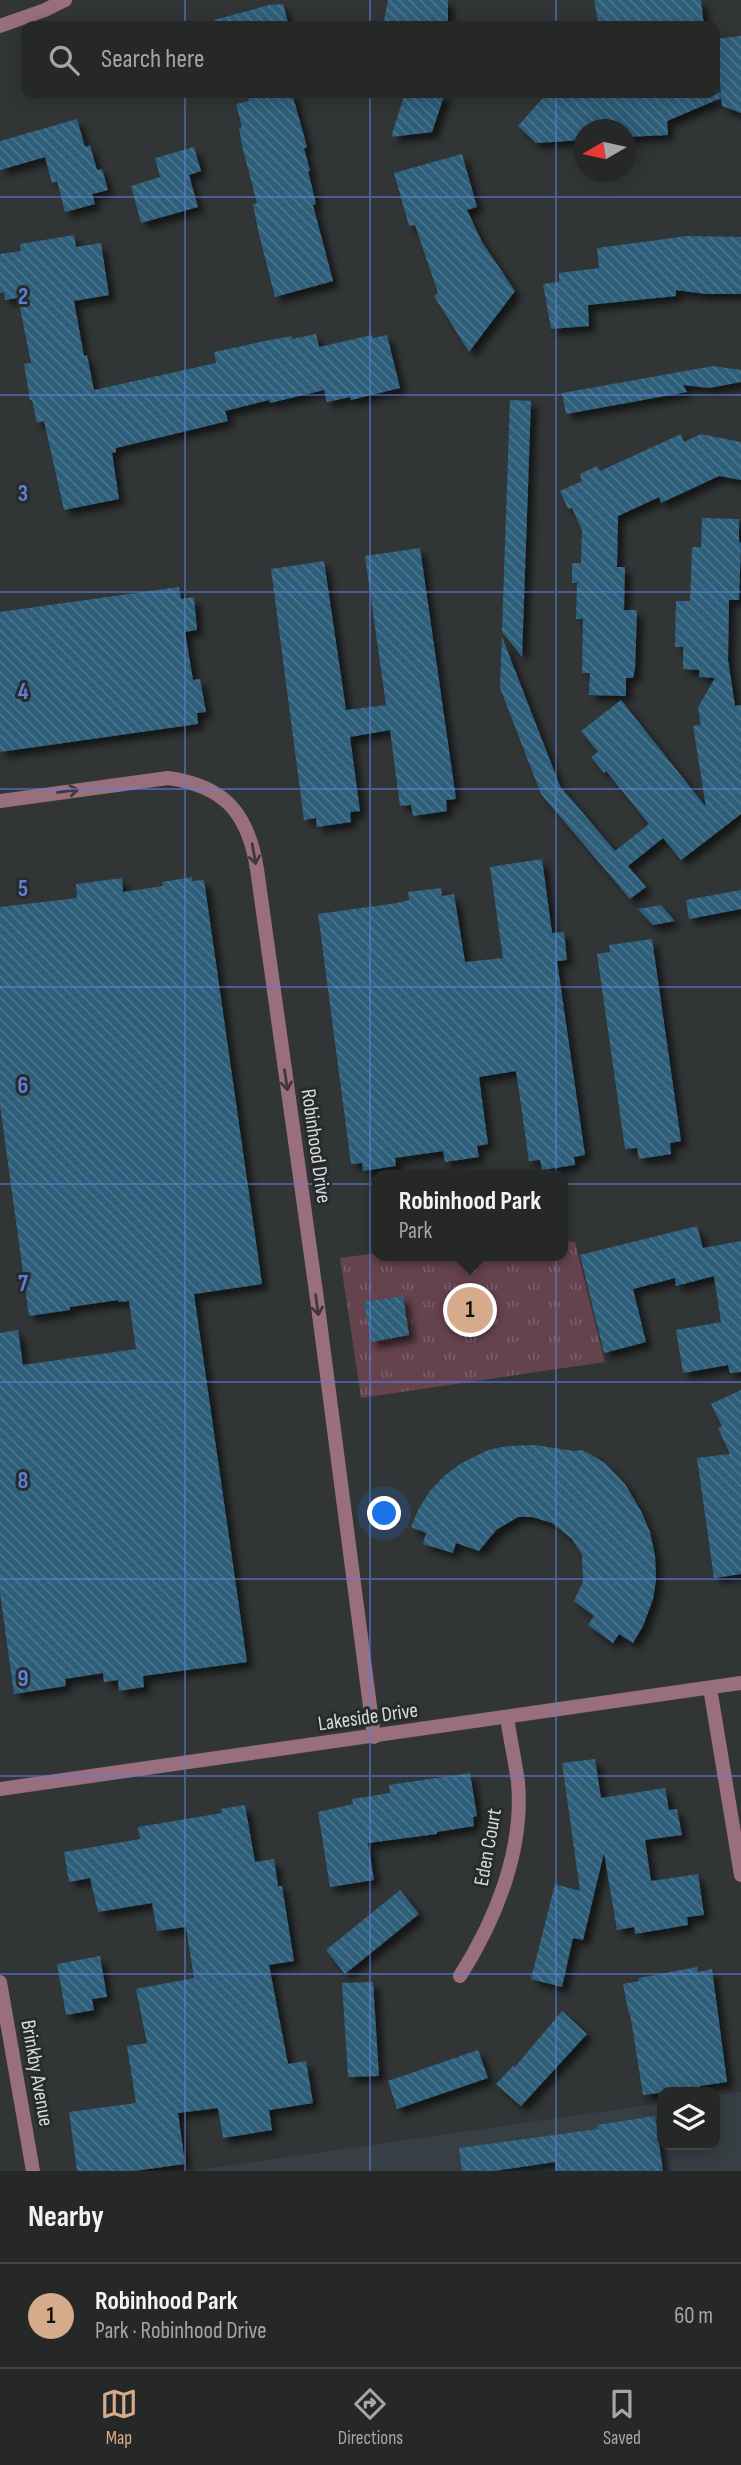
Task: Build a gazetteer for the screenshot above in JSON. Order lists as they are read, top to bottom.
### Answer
{
  "streets": {
    "street": [
      "Robinhood Drive",
      "Lakeside Drive",
      "Eden Court",
      "Brinkby Avenue"
    ]
  },
  "crossings": [
    ["Robinhood Drive", "Lakeside Drive"],
    ["Lakeside Drive", "Eden Court"]
  ],
  "one_way": ["Robinhood Drive"],
  "north": "left",
  "page": {
    "search": "Search here",
    "popup": ["Robinhood Park", "Park"],
    "pins": "1",
    "heading": "Nearby",
    "list": [
      {
        "mark": "1",
        "name": "Robinhood Park",
        "note": "Park · Robinhood Drive",
        "value": "60 m"
      }
    ],
    "nav": ["Map", "Directions", "Saved"]
  },
  "grid": {
    "rows": [
      "2",
      "3",
      "4",
      "5",
      "6",
      "7",
      "8",
      "9"
    ]
  }
}
